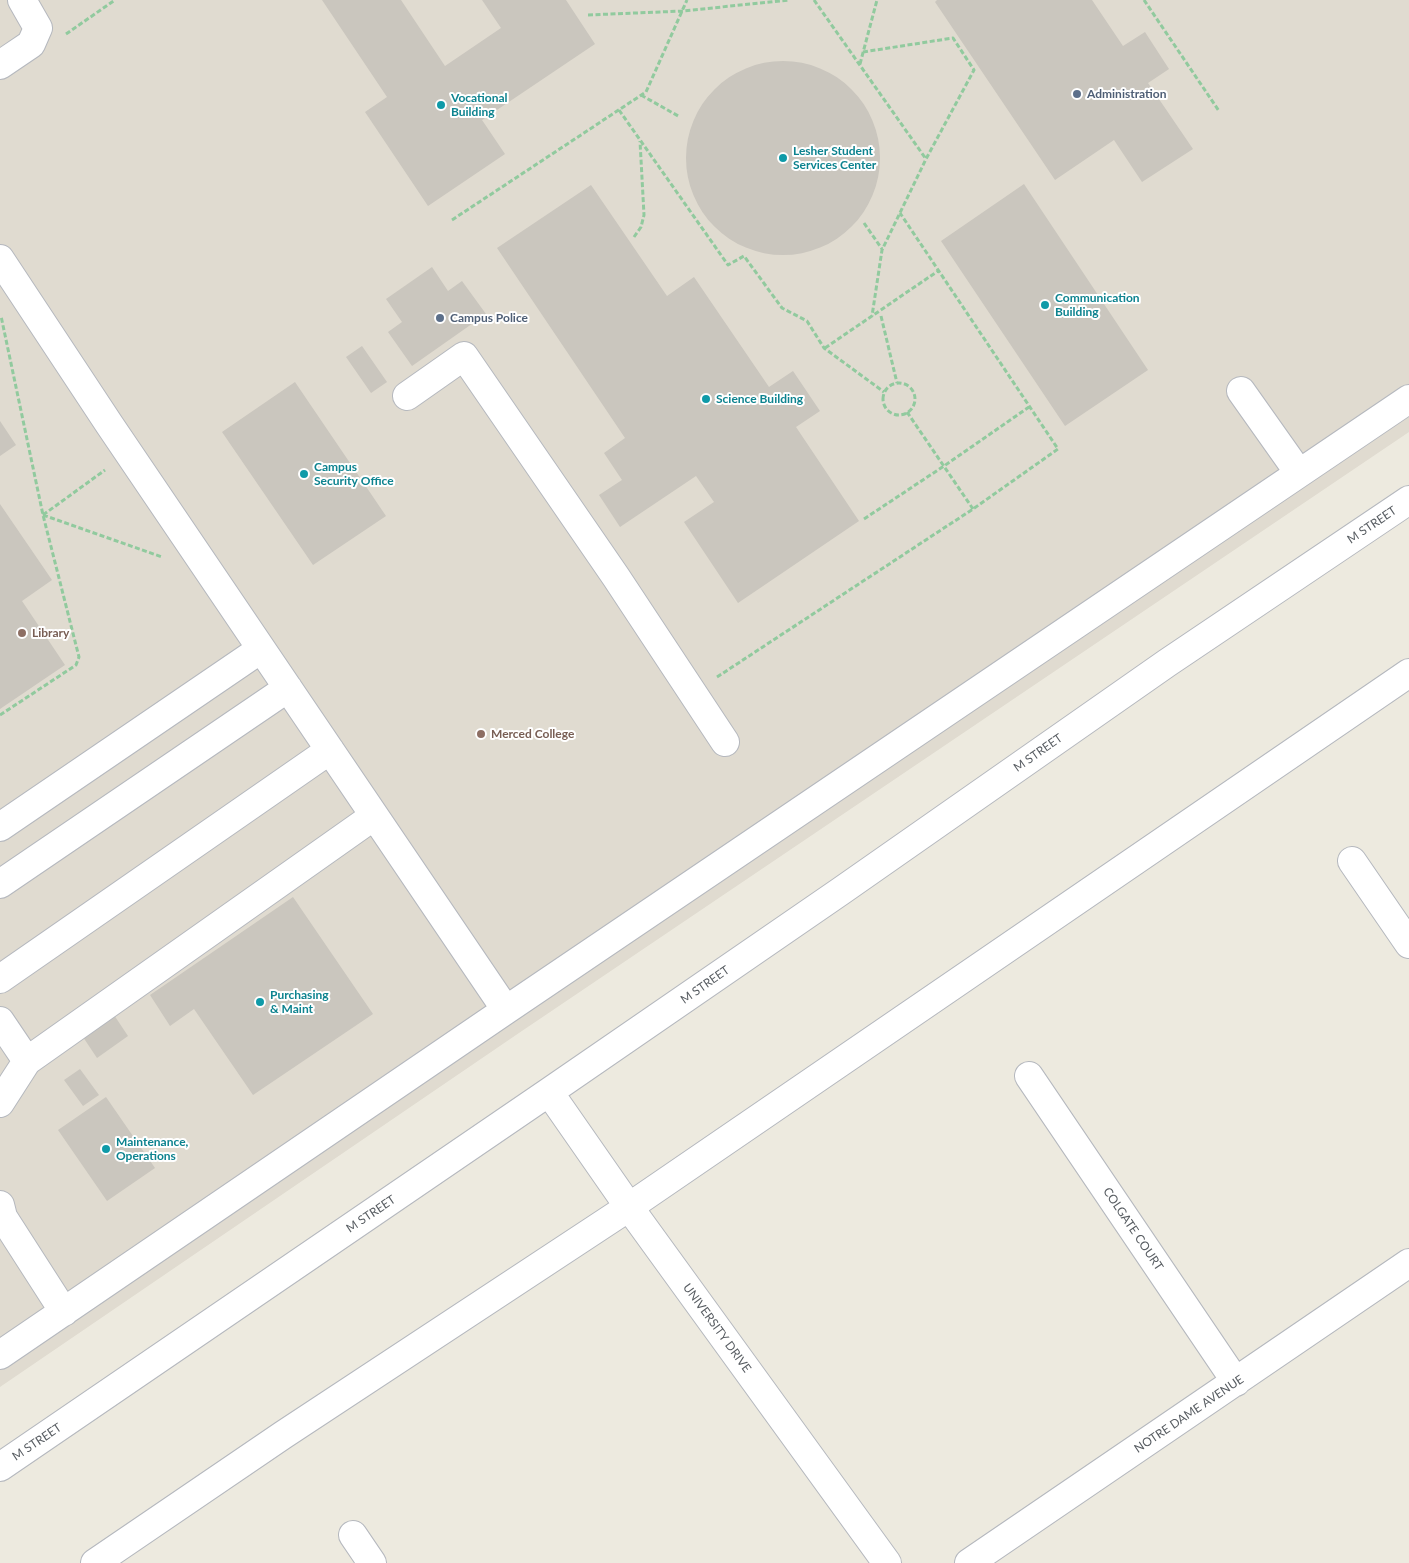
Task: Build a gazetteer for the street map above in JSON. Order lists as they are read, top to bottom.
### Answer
{
  "streets": {
    "street": [
      "M STREET",
      "COLGATE COURT",
      "UNIVERSITY DRIVE",
      "NOTRE DAME AVENUE"
    ]
  },
  "crossings": [
    ["M STREET", "UNIVERSITY DRIVE"],
    ["COLGATE COURT", "NOTRE DAME AVENUE"]
  ],
  "places": [
    "Administration",
    "Vocational Building",
    "Lesher Student Services Center",
    "Communication Building",
    "Campus Police",
    "Science Building",
    "Campus Security Office",
    "Library",
    "Merced College",
    "Purchasing & Maint",
    "Maintenance, Operations"
  ]
}
